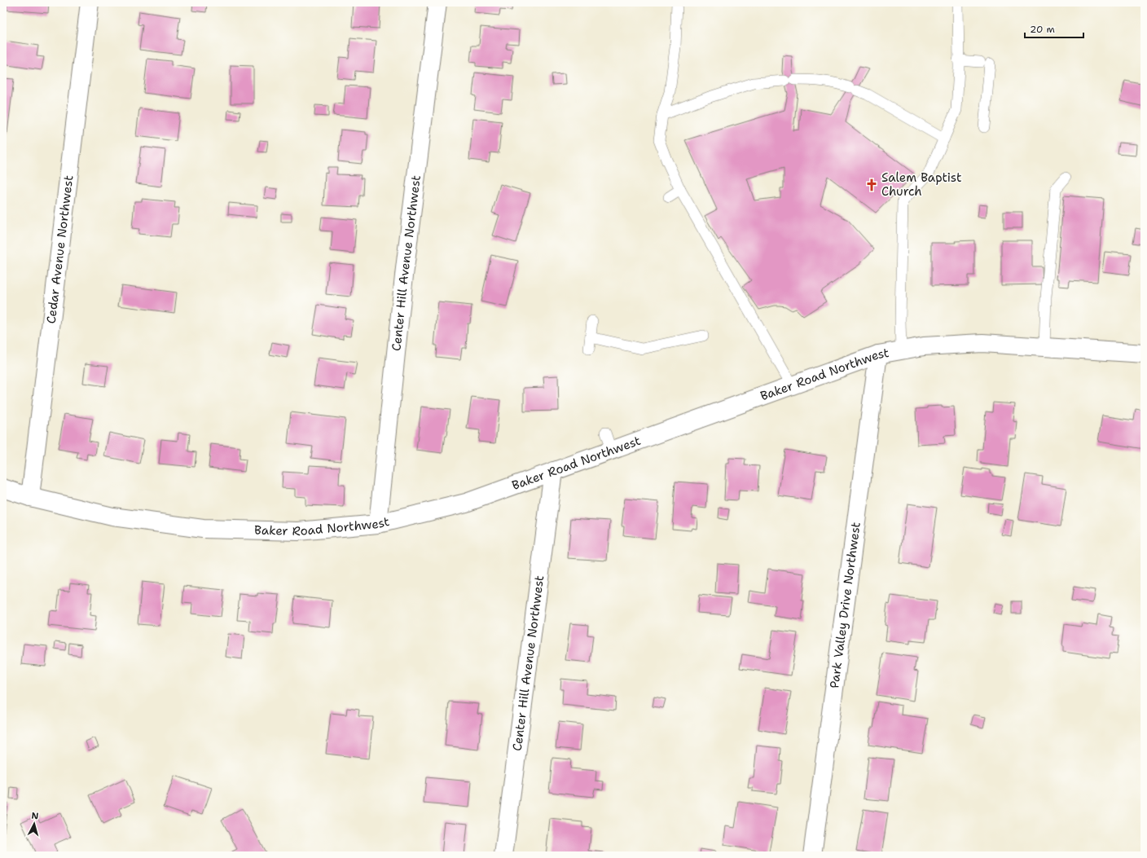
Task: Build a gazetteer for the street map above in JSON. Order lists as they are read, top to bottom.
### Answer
{
  "streets": {
    "street": [
      "Cedar Avenue Northwest",
      "Center Hill Avenue Northwest",
      "Baker Road Northwest",
      "Park Valley Drive Northwest"
    ]
  },
  "crossings": [
    ["Cedar Avenue Northwest", "Baker Road Northwest"],
    ["Center Hill Avenue Northwest", "Baker Road Northwest"],
    ["Baker Road Northwest", "Park Valley Drive Northwest"]
  ],
  "places": {
    "church": ["Salem Baptist Church"]
  },
  "scale_bar": "20 m",
  "north": "top"
}
